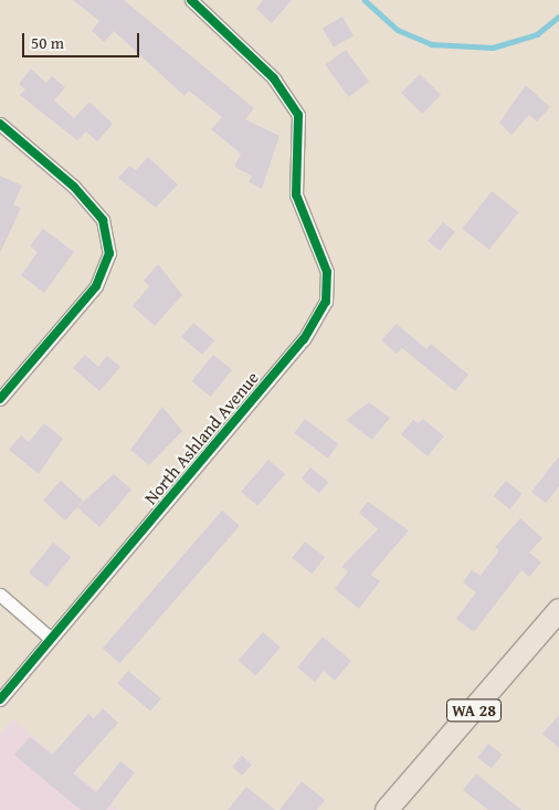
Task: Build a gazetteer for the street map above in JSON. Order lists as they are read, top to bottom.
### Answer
{
  "streets": {
    "highway": ["WA 28"],
    "street": ["North Ashland Avenue"]
  },
  "scale_bar": "50 m"
}
